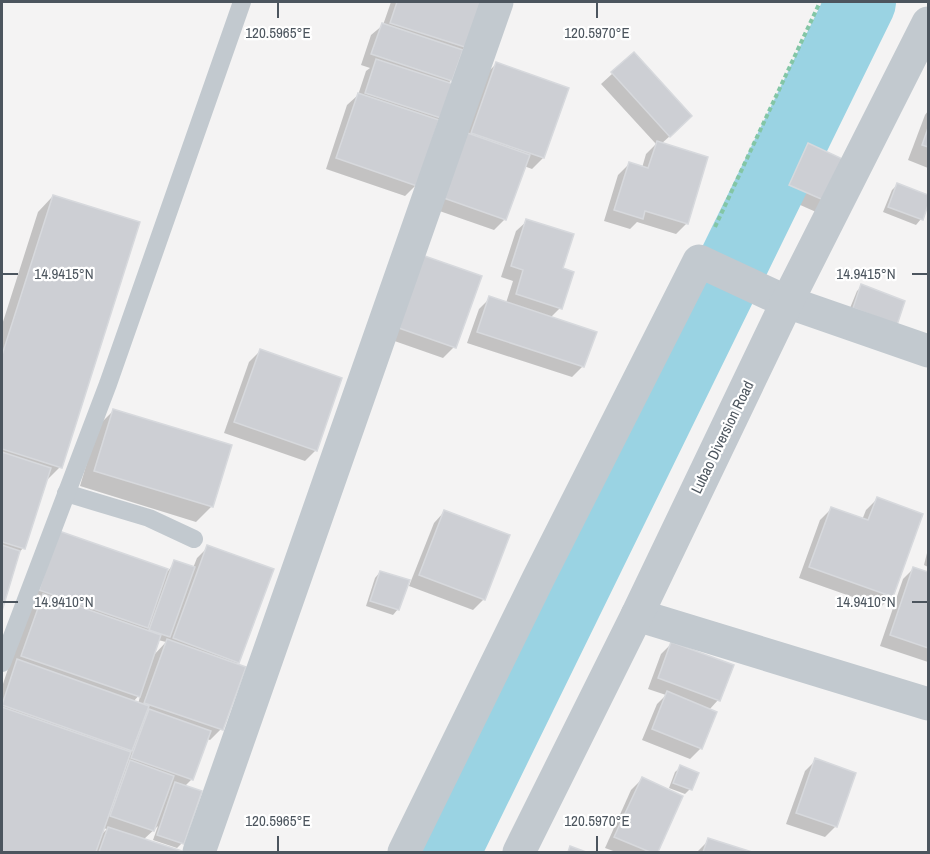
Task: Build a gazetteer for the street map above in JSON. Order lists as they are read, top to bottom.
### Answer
{
  "streets": {
    "street": ["Lubao Diversion Road"]
  },
  "coordinates": [
    "120.5965°E",
    "120.5970°E",
    "14.9415°N",
    "14.9410°N"
  ]
}
